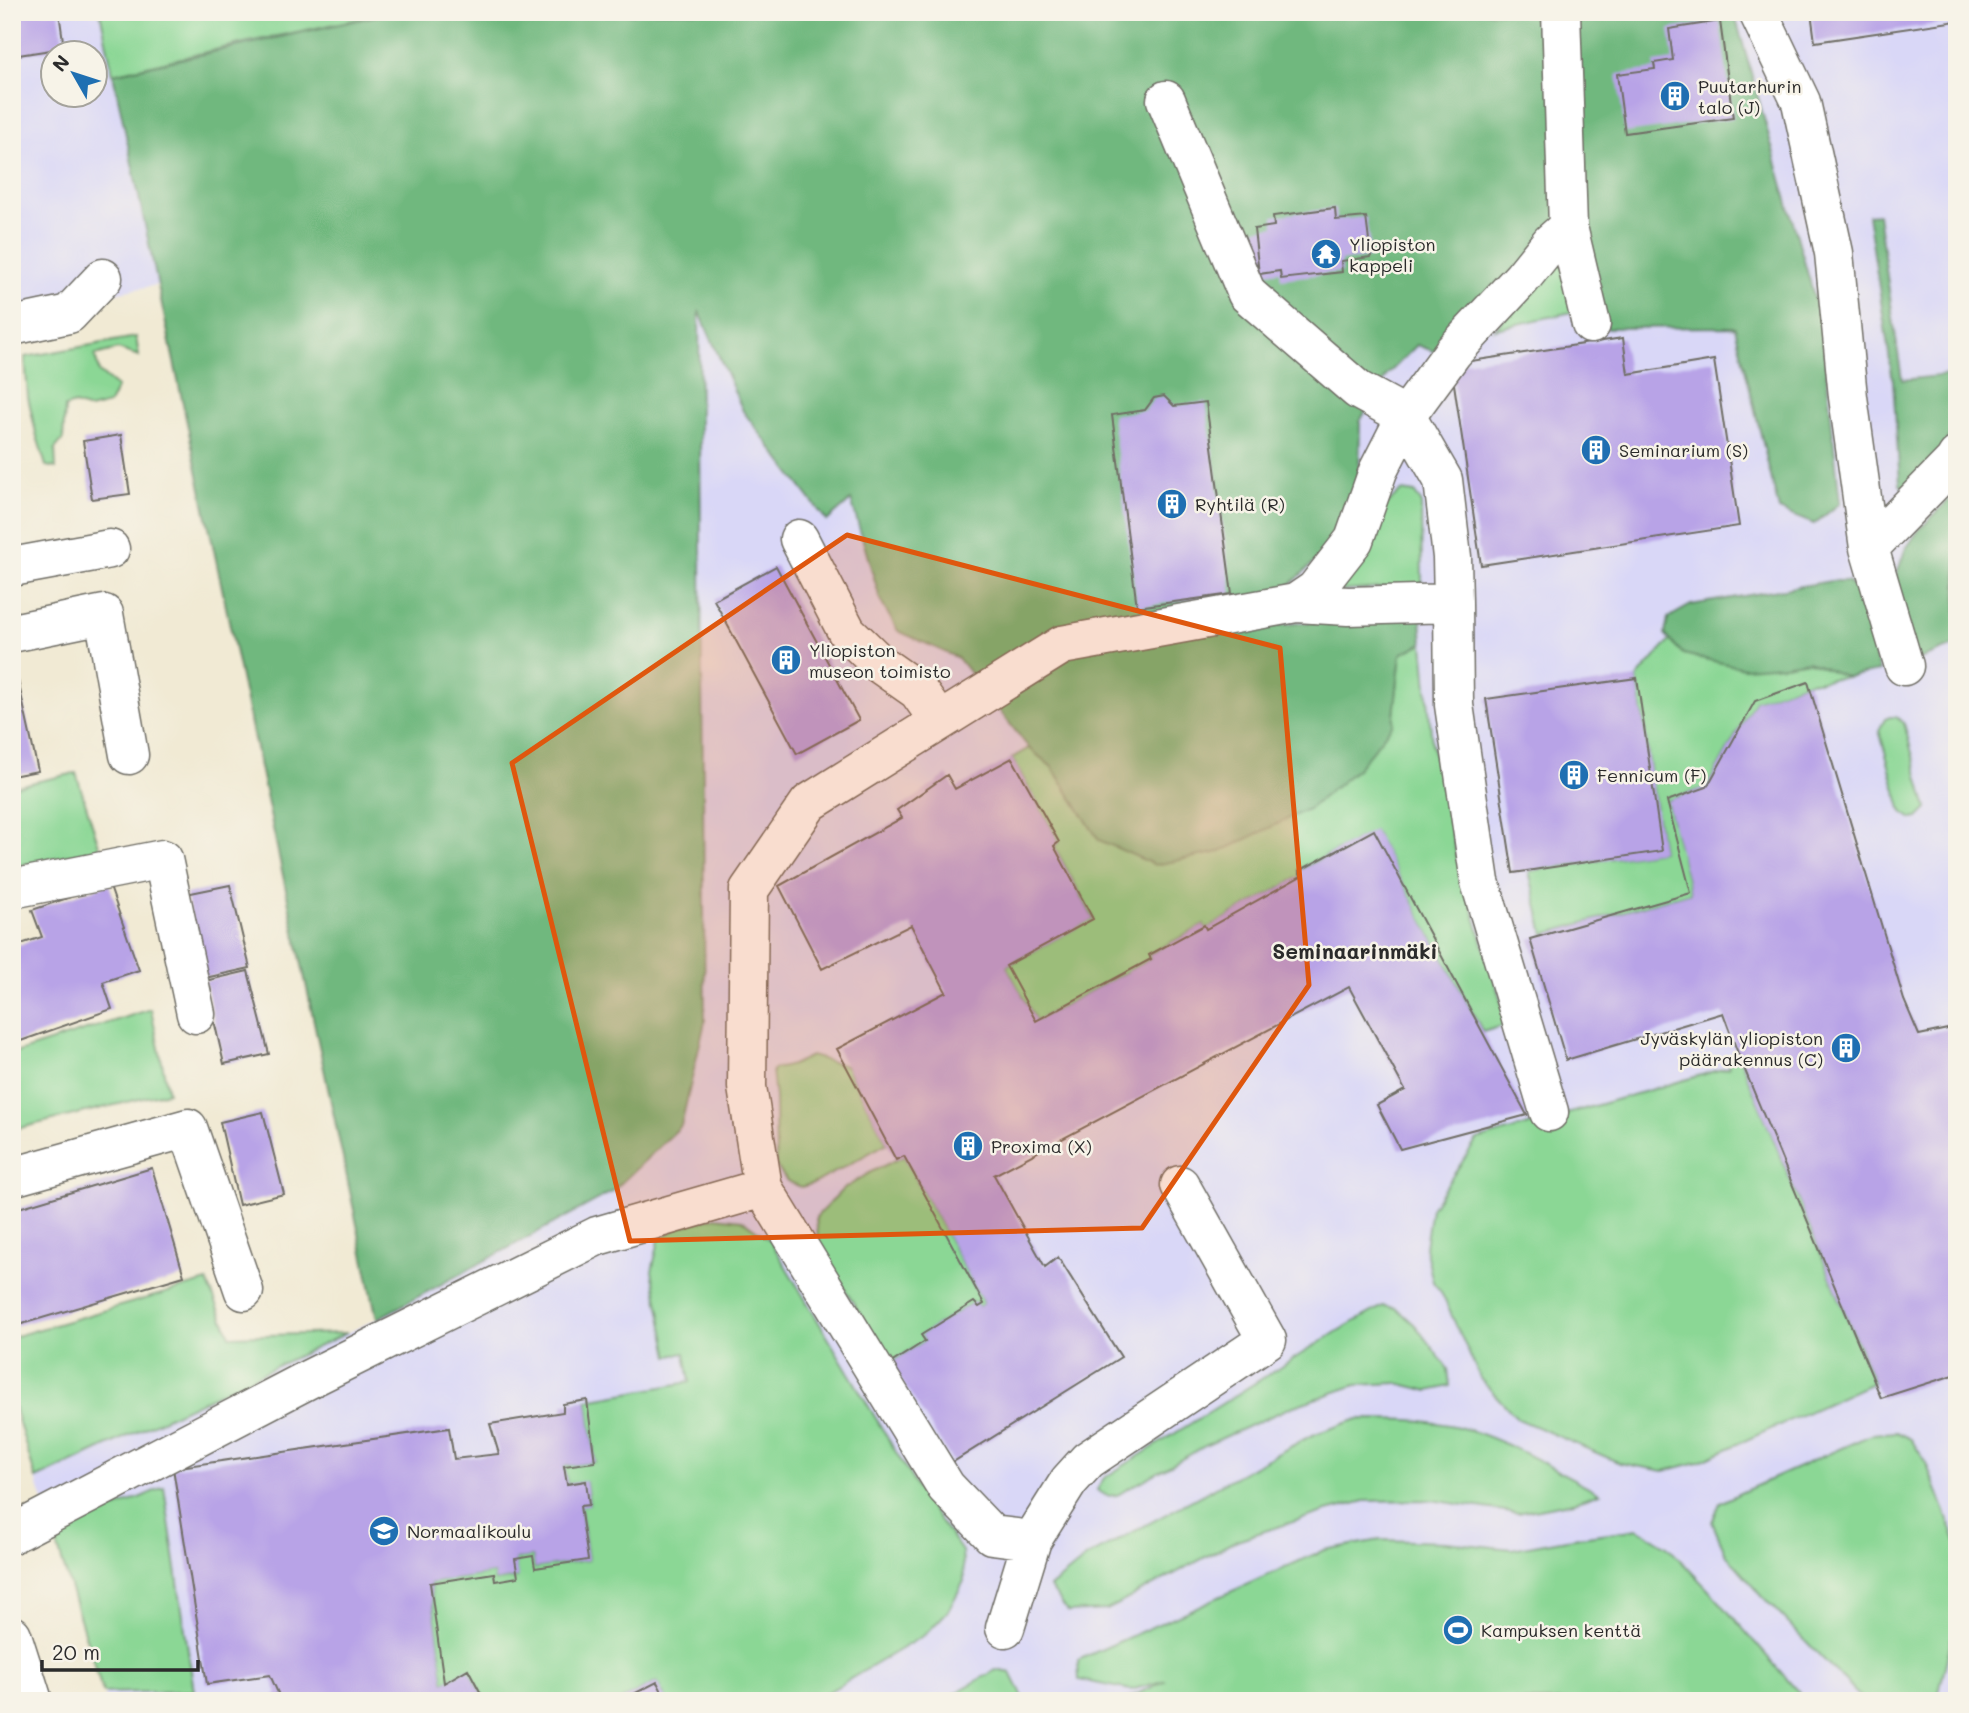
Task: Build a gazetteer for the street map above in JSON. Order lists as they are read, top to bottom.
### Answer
{
  "districts": ["Seminaarinmäki"],
  "places": {
    "building": [
      "Puutarhurin talo (J)",
      "Seminarium (S)",
      "Ryhtilä (R)",
      "Yliopiston museon toimisto",
      "Fennicum (F)",
      "Jyväskylän yliopiston päärakennus (C)",
      "Proxima (X)"
    ],
    "temple": ["Yliopiston kappeli"],
    "school or university": ["Normaalikoulu"],
    "sports": ["Kampuksen kenttä"]
  },
  "scale_bar": "20 m",
  "north": "top left"
}
